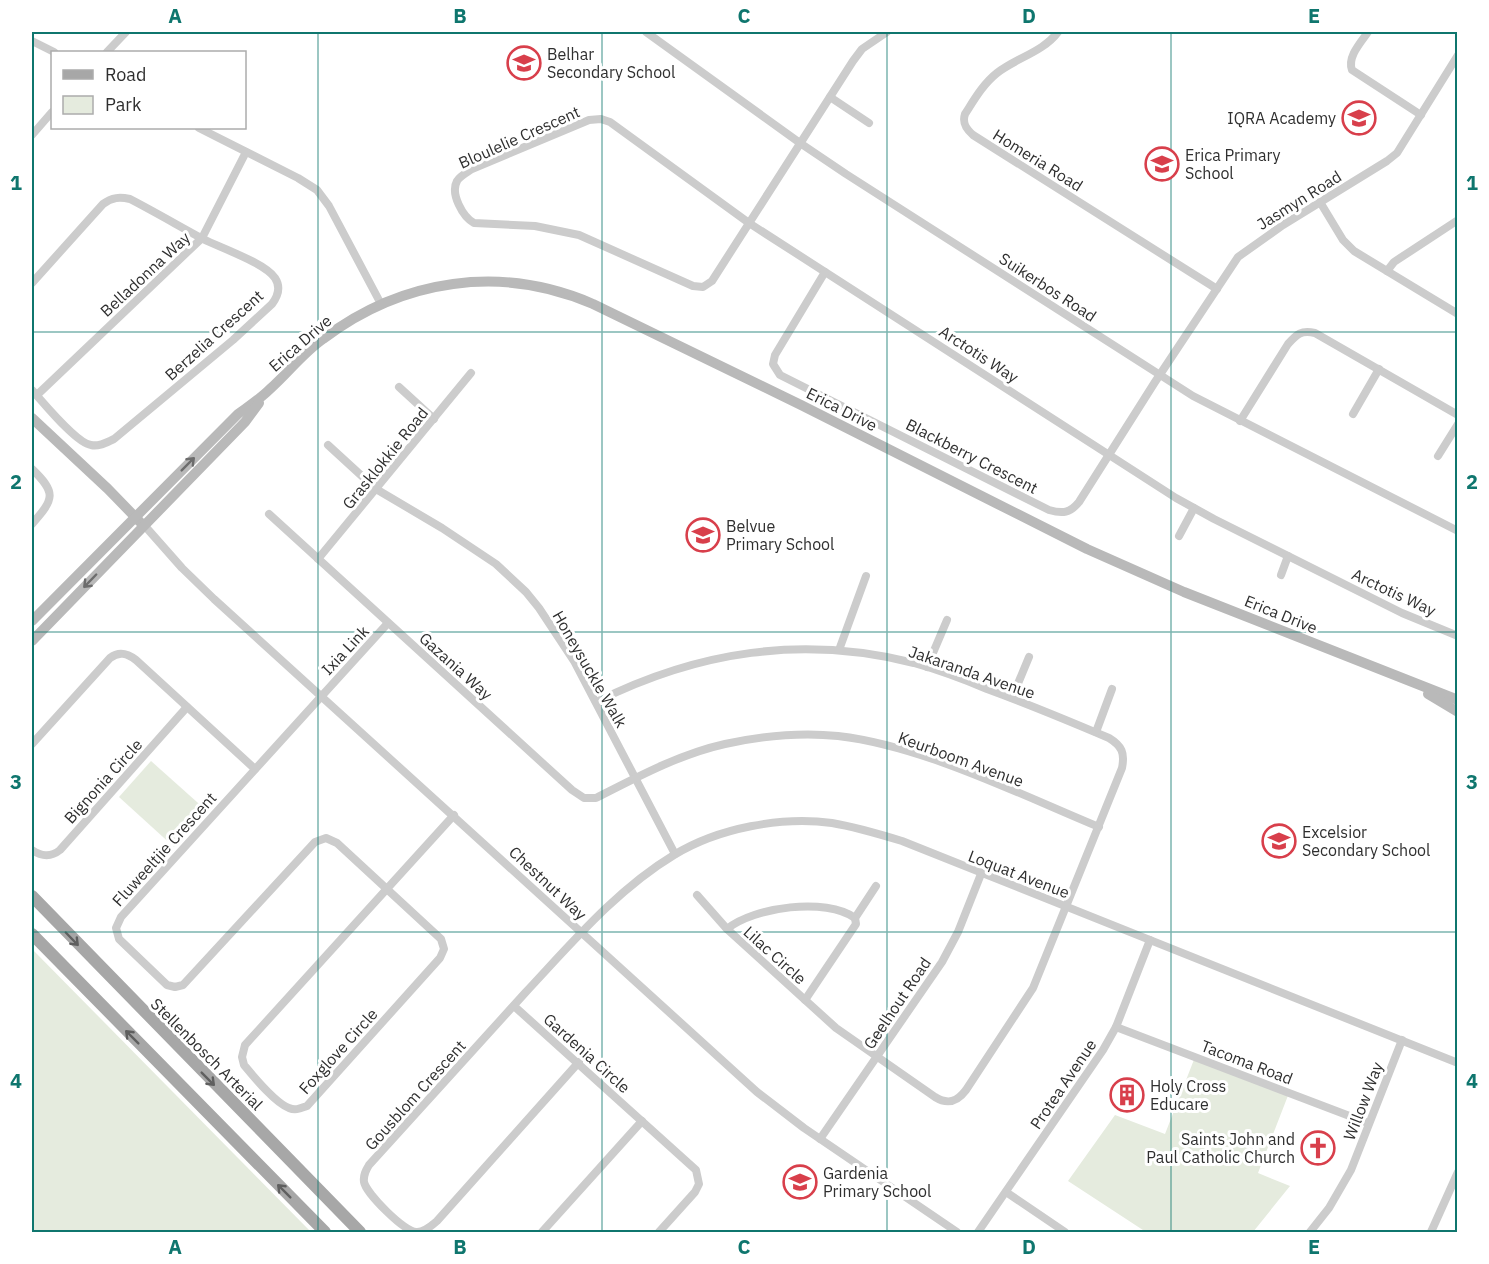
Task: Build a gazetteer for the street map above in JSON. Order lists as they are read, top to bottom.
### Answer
{
  "streets": {
    "main road": ["Erica Drive", "Stellenbosch Arterial"],
    "street": [
      "Bloulelie Crescent",
      "Homeria Road",
      "Jasmyn Road",
      "Belladonna Way",
      "Suikerbos Road",
      "Berzelia Crescent",
      "Arctotis Way",
      "Blackberry Crescent",
      "Grasklokkie Road",
      "Ixia Link",
      "Gazania Way",
      "Honeysuckle Walk",
      "Jakaranda Avenue",
      "Keurboom Avenue",
      "Bignonia Circle",
      "Fluweeltjie Crescent",
      "Loquat Avenue",
      "Chestnut Way",
      "Lilac Circle",
      "Geelhout Road",
      "Foxglove Circle",
      "Gardenia Circle",
      "Tacoma Road",
      "Protea Avenue",
      "Gousblom Crescent",
      "Willow Way"
    ]
  },
  "crossings": [
    ["Bloulelie Crescent", "Suikerbos Road"],
    ["Bloulelie Crescent", "Arctotis Way"],
    ["Homeria Road", "Jasmyn Road"],
    ["Jasmyn Road", "Suikerbos Road"],
    ["Jasmyn Road", "Arctotis Way"],
    ["Jasmyn Road", "Blackberry Crescent"],
    ["Belladonna Way", "Berzelia Crescent"],
    ["Erica Drive", "Chestnut Way"],
    ["Arctotis Way", "Blackberry Crescent"],
    ["Grasklokkie Road", "Gazania Way"],
    ["Grasklokkie Road", "Honeysuckle Walk"],
    ["Ixia Link", "Gazania Way"],
    ["Ixia Link", "Fluweeltjie Crescent"],
    ["Ixia Link", "Chestnut Way"],
    ["Gazania Way", "Honeysuckle Walk"],
    ["Gazania Way", "Keurboom Avenue"],
    ["Honeysuckle Walk", "Jakaranda Avenue"],
    ["Honeysuckle Walk", "Keurboom Avenue"],
    ["Honeysuckle Walk", "Loquat Avenue"],
    ["Jakaranda Avenue", "Keurboom Avenue"],
    ["Fluweeltjie Crescent", "Chestnut Way"],
    ["Fluweeltjie Crescent", "Foxglove Circle"],
    ["Loquat Avenue", "Chestnut Way"],
    ["Loquat Avenue", "Lilac Circle"],
    ["Loquat Avenue", "Geelhout Road"],
    ["Loquat Avenue", "Protea Avenue"],
    ["Loquat Avenue", "Gousblom Crescent"],
    ["Loquat Avenue", "Willow Way"],
    ["Chestnut Way", "Geelhout Road"],
    ["Chestnut Way", "Foxglove Circle"],
    ["Chestnut Way", "Gousblom Crescent"],
    ["Lilac Circle", "Geelhout Road"],
    ["Gardenia Circle", "Gousblom Crescent"],
    ["Tacoma Road", "Protea Avenue"],
    ["Tacoma Road", "Willow Way"]
  ],
  "places": {
    "school or university": [
      "Belhar Secondary School",
      "IQRA Academy",
      "Erica Primary School",
      "Belvue Primary School",
      "Excelsior Secondary School",
      "Gardenia Primary School"
    ],
    "building": ["Holy Cross Educare"],
    "church": ["Saints John and Paul Catholic Church"]
  },
  "legend": ["Road", "Park"],
  "grid": {
    "columns": [
      "A",
      "B",
      "C",
      "D",
      "E"
    ],
    "rows": [
      "1",
      "2",
      "3",
      "4"
    ]
  }
}
